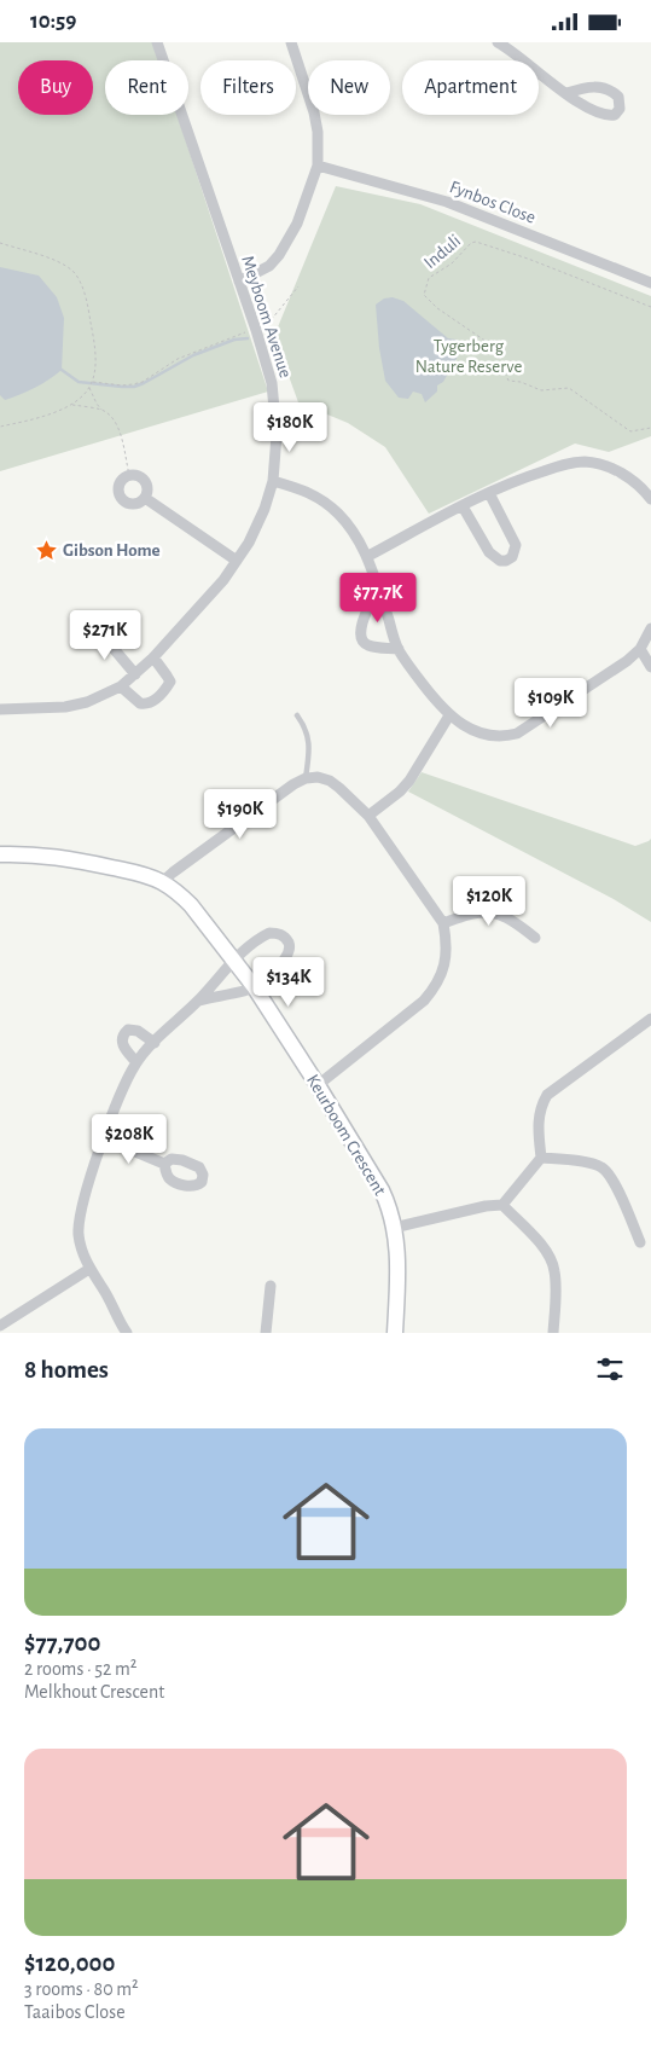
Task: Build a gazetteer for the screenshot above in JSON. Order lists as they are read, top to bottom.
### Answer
{
  "streets": {
    "street": ["Fynbos Close", "Meyboom Avenue", "Keurboom Crescent"],
    "path": ["Induli"]
  },
  "parks": ["Tygerberg Nature Reserve"],
  "places": {
    "place": ["Gibson Home"]
  },
  "page": {
    "status": "10:59",
    "chip": [
      "Buy",
      "Rent",
      "Filters",
      "New",
      "Apartment"
    ],
    "price": [
      "$180K",
      "$77.7K",
      "$271K",
      "$109K",
      "$190K",
      "$120K",
      "$134K",
      "$208K"
    ],
    "heading": "8 homes",
    "list": [
      {
        "name": "$77,700",
        "note": "2 rooms · 52 m² · Melkhout Crescent"
      },
      {
        "name": "$120,000",
        "note": "3 rooms · 80 m² · Taaibos Close"
      }
    ]
  }
}
